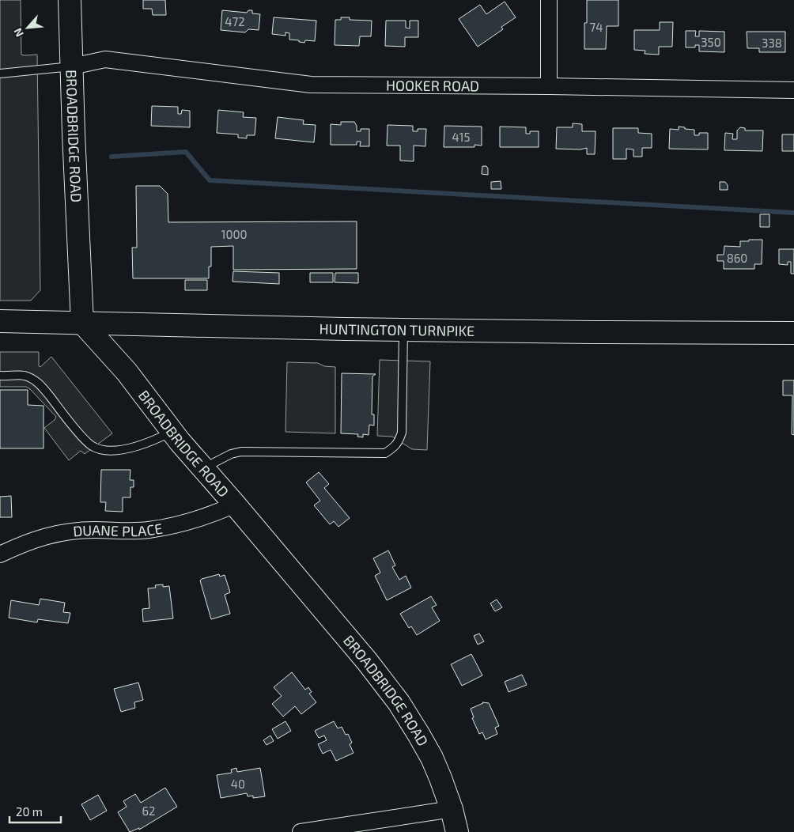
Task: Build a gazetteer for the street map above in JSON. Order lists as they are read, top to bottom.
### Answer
{
  "streets": {
    "main road": ["BROADBRIDGE ROAD", "HUNTINGTON TURNPIKE"],
    "street": ["HOOKER ROAD", "DUANE PLACE"]
  },
  "crossings": [
    ["HOOKER ROAD", "BROADBRIDGE ROAD"],
    ["BROADBRIDGE ROAD", "HUNTINGTON TURNPIKE"],
    ["BROADBRIDGE ROAD", "DUANE PLACE"]
  ],
  "house_numbers": [
    "472",
    "74",
    "350",
    "338",
    "415",
    "1000",
    "860",
    "40",
    "62"
  ],
  "scale_bar": "20 m",
  "north": "bottom left"
}
